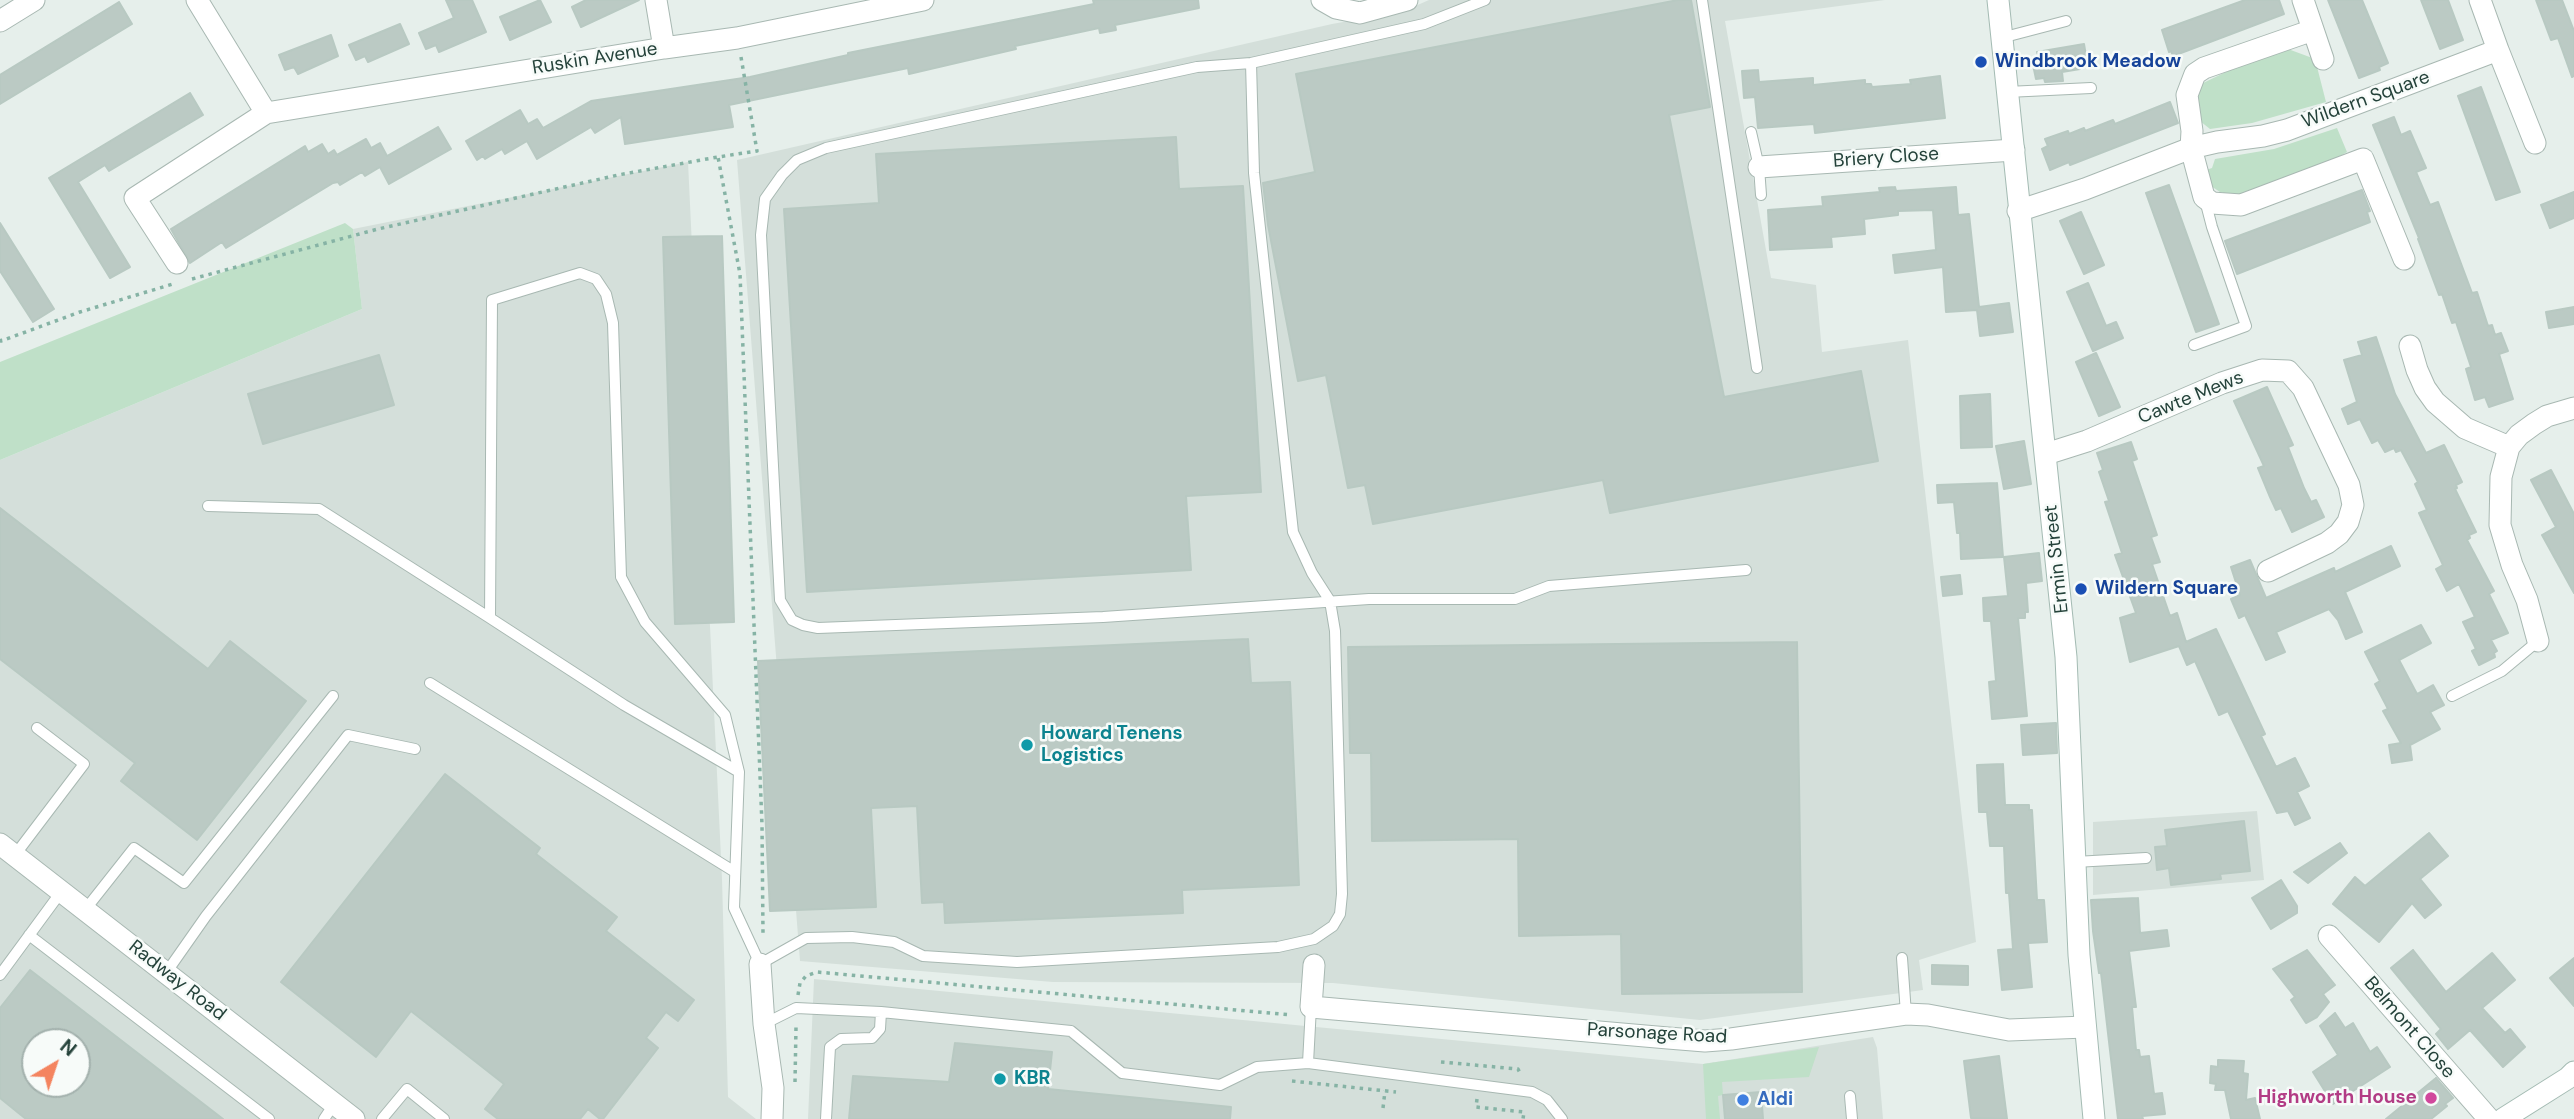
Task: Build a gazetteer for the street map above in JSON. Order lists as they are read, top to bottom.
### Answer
{
  "streets": {
    "street": [
      "Ruskin Avenue",
      "Wildern Square",
      "Briery Close",
      "Cawte Mews",
      "Ermin Street",
      "Radway Road",
      "Belmont Close",
      "Parsonage Road"
    ]
  },
  "crossings": [
    ["Wildern Square", "Ermin Street"],
    ["Briery Close", "Ermin Street"],
    ["Cawte Mews", "Ermin Street"],
    ["Ermin Street", "Parsonage Road"]
  ],
  "places": [
    "Windbrook Meadow",
    "Wildern Square",
    "Howard Tenens Logistics",
    "KBR",
    "Highworth House",
    "Aldi"
  ],
  "north": "top right"
}
